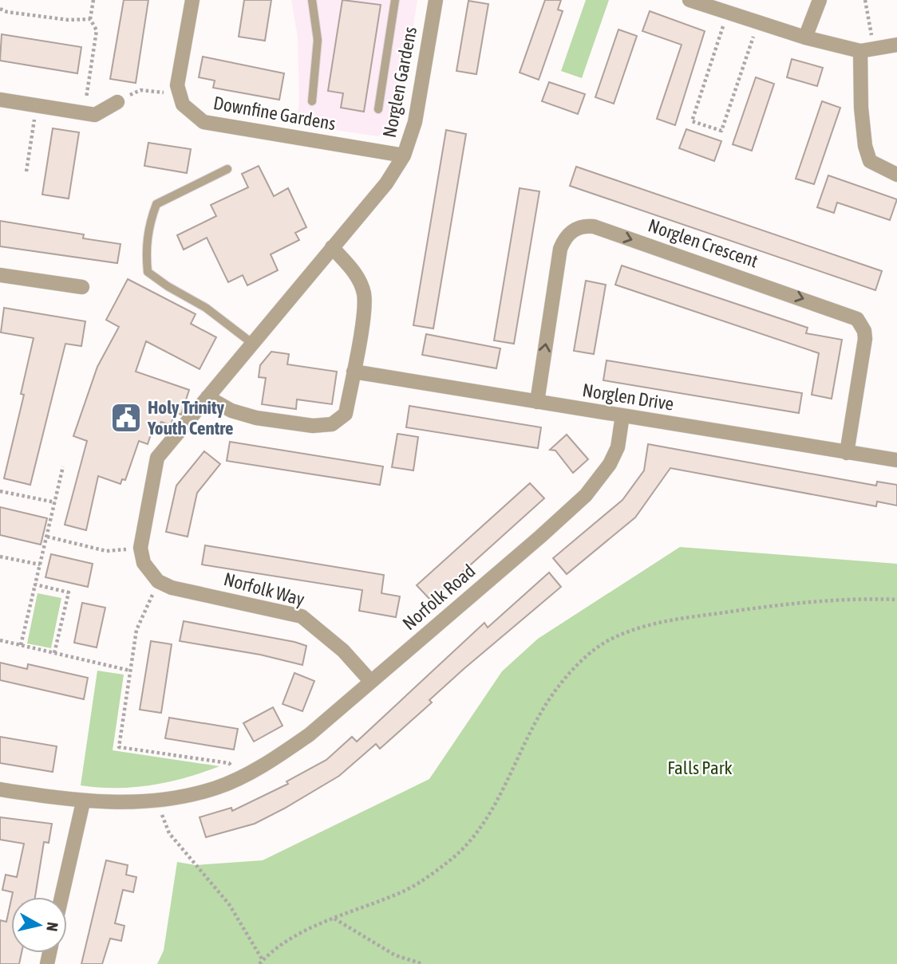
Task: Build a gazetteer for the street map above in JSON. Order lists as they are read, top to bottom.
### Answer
{
  "streets": {
    "street": [
      "Norglen Gardens",
      "Downfine Gardens",
      "Norglen Crescent",
      "Norglen Drive",
      "Norfolk Way",
      "Norfolk Road"
    ]
  },
  "crossings": [
    ["Norglen Gardens", "Downfine Gardens"],
    ["Norglen Crescent", "Norglen Drive"],
    ["Norglen Drive", "Norfolk Road"],
    ["Norfolk Way", "Norfolk Road"]
  ],
  "parks": ["Falls Park"],
  "places": {
    "public building": ["Holy Trinity Youth Centre"]
  },
  "north": "right"
}
